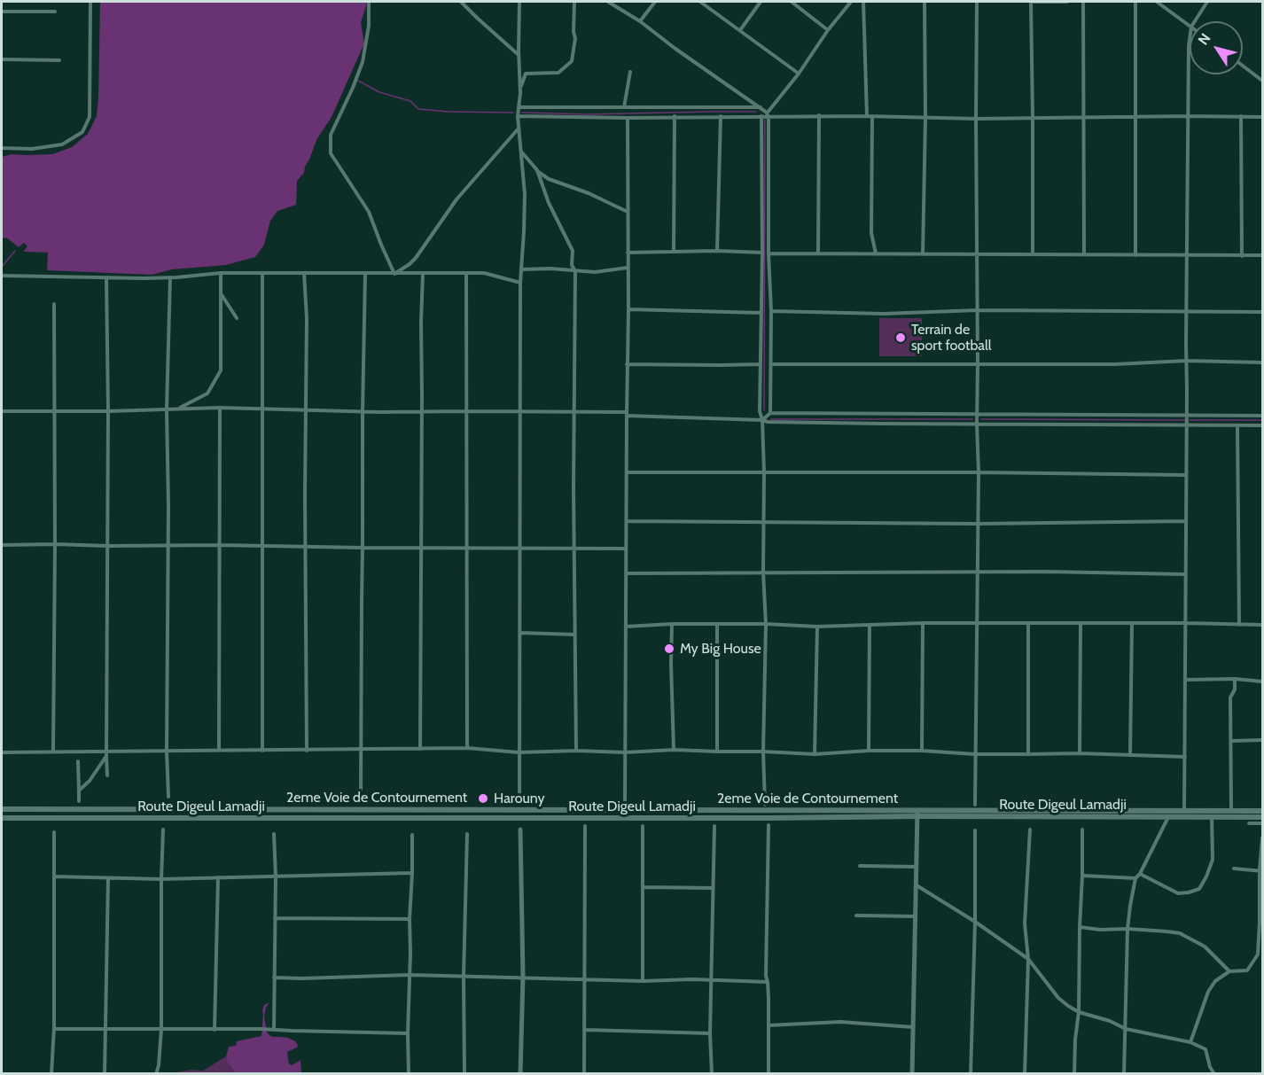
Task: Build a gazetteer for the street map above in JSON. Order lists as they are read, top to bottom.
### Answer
{
  "streets": {
    "main road": ["2eme Voie de Contournement", "Route Digeul Lamadji"]
  },
  "crossings": [
    ["2eme Voie de Contournement", "Route Digeul Lamadji"]
  ],
  "places": ["Terrain de sport football", "My Big House", "Harouny"],
  "north": "top left"
}
